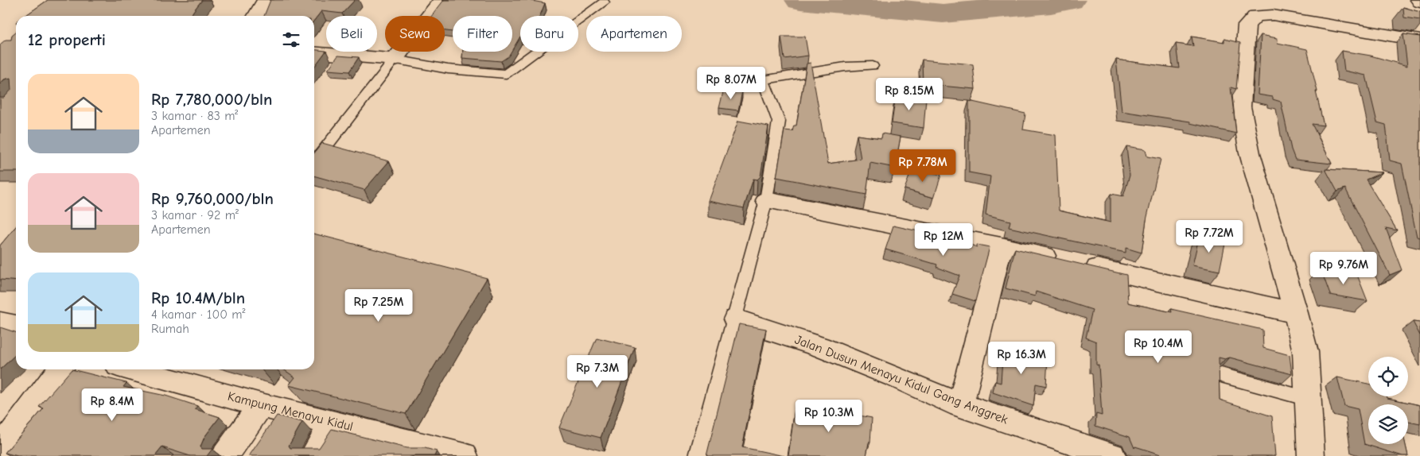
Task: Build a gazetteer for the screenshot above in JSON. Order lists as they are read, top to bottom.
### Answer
{
  "streets": {
    "street": ["Jalan Dusun Menayu Kidul Gang Anggrek", "Kampung Menayu Kidul"]
  },
  "page": {
    "chip": [
      "Beli",
      "Sewa",
      "Filter",
      "Baru",
      "Apartemen"
    ],
    "heading": "12 properti",
    "list": [
      {
        "name": "Rp 7,780,000/bln",
        "note": "3 kamar · 83 m² · Apartemen"
      },
      {
        "name": "Rp 9,760,000/bln",
        "note": "3 kamar · 92 m² · Apartemen"
      },
      {
        "name": "Rp 10.4M/bln",
        "note": "4 kamar · 100 m² · Rumah"
      }
    ],
    "price": [
      "Rp 8.07M",
      "Rp 8.15M",
      "Rp 7.78M",
      "Rp 7.72M",
      "Rp 12M",
      "Rp 9.76M",
      "Rp 7.25M",
      "Rp 10.4M",
      "Rp 16.3M",
      "Rp 7.3M",
      "Rp 8.4M",
      "Rp 10.3M"
    ]
  }
}
